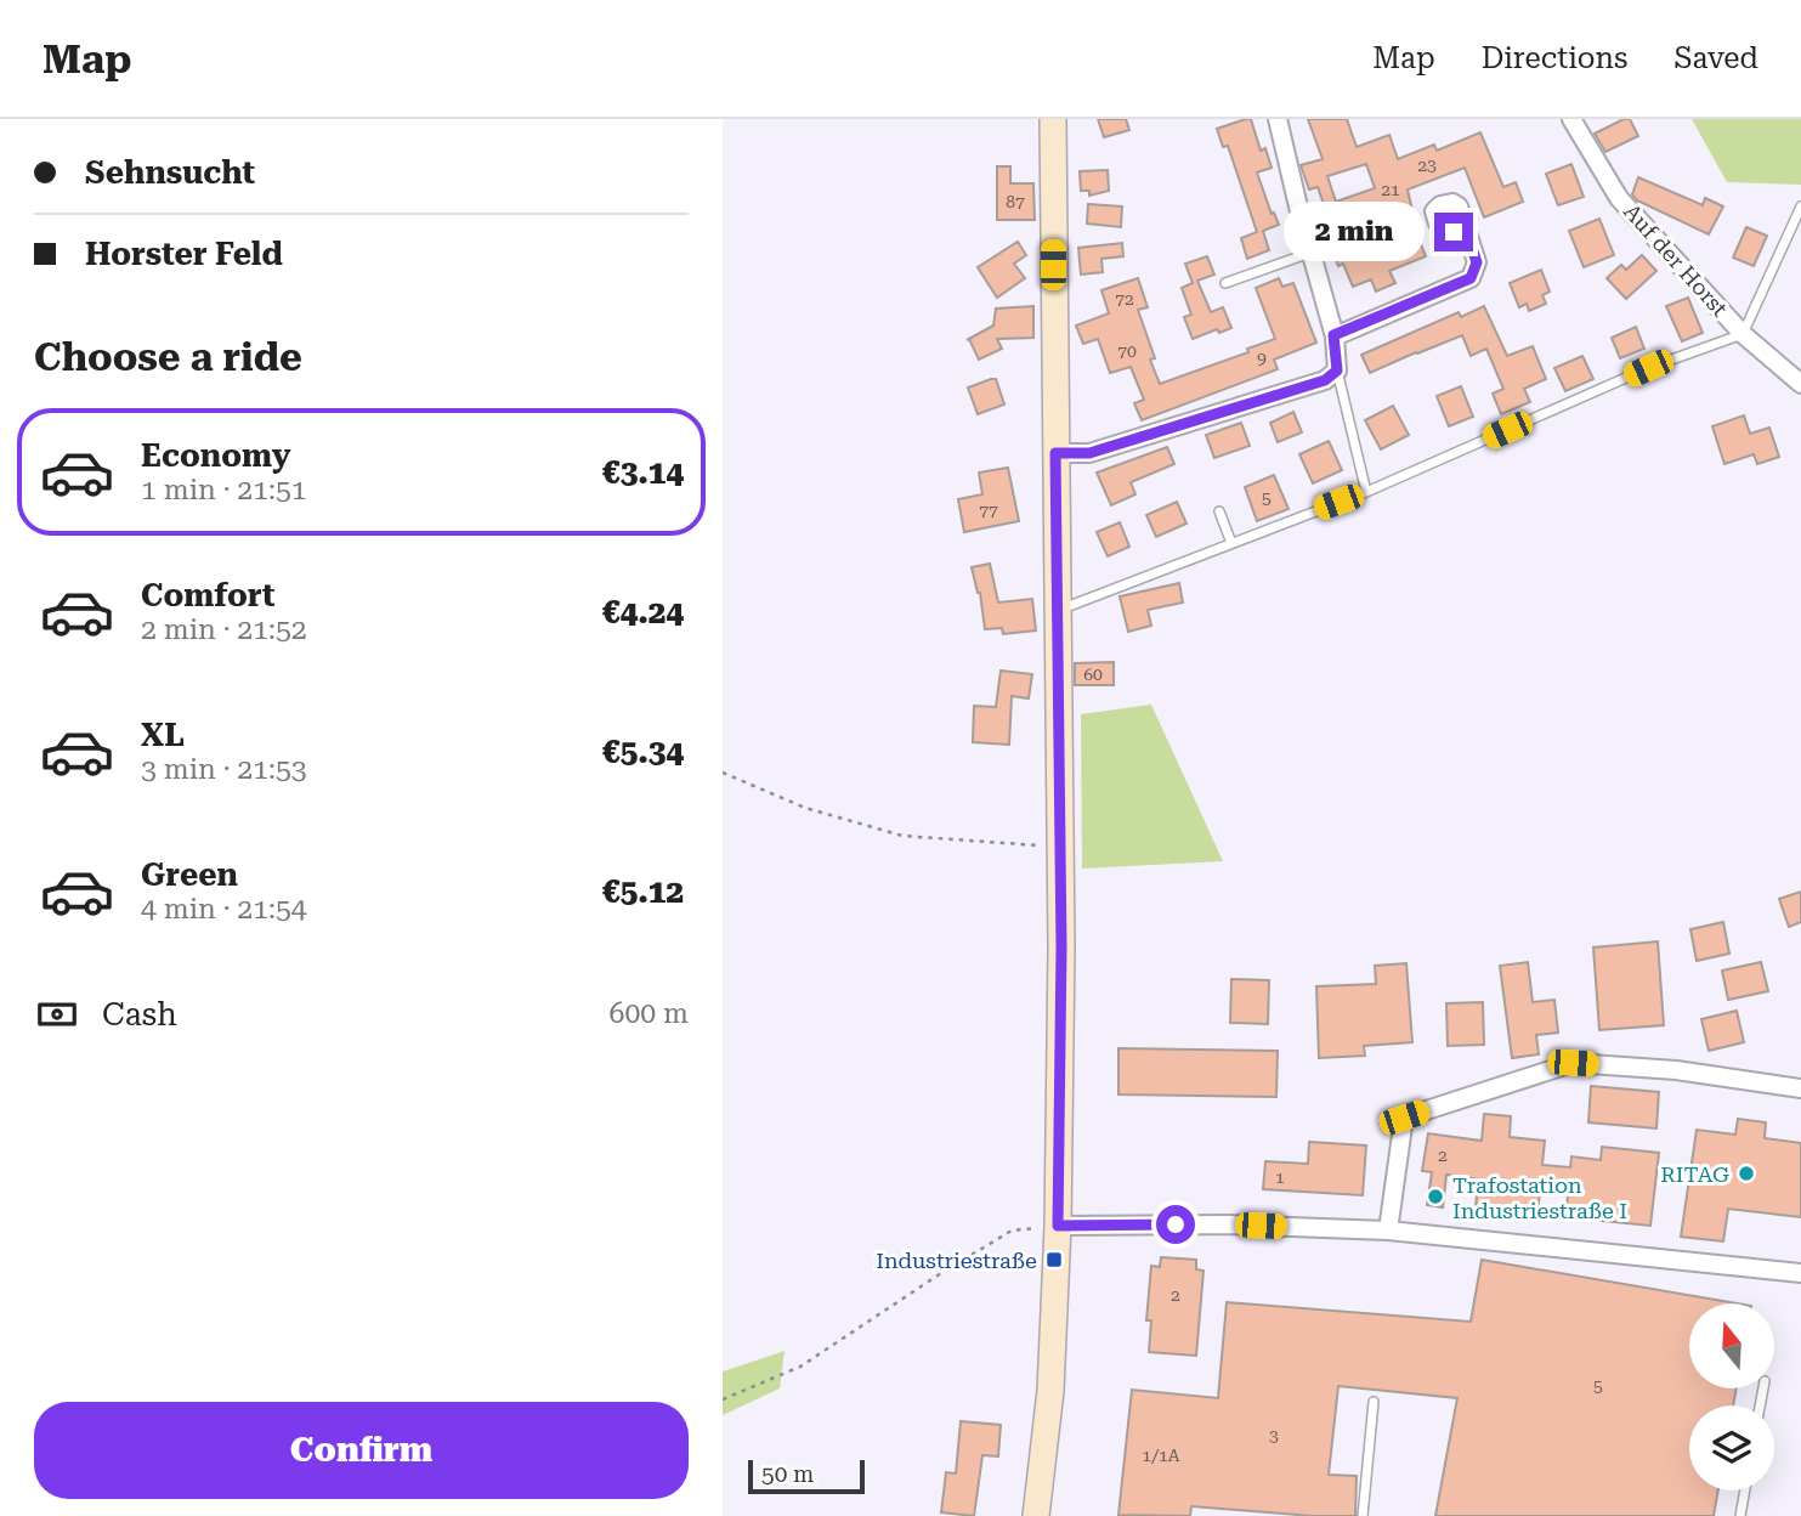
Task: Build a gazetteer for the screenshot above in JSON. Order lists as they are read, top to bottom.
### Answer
{
  "streets": {
    "street": ["Auf der Horst"]
  },
  "places": {
    "other": ["RITAG", "Trafostation Industriestraße I"],
    "transit": ["Industriestraße"]
  },
  "house_numbers": [
    "23",
    "21",
    "87",
    "72",
    "70",
    "9",
    "5",
    "77",
    "60",
    "2",
    "1",
    "2",
    "5",
    "3",
    "1/1A"
  ],
  "scale_bar": "50 m",
  "north": "top",
  "page": {
    "header": "Map",
    "nav": ["Map", "Directions", "Saved"],
    "banner": ["Sehnsucht", "Horster Feld"],
    "bubble": "2 min",
    "heading": "Choose a ride",
    "list": [
      {
        "name": "Economy",
        "note": "1 min · 21:51",
        "value": "€3.14"
      },
      {
        "name": "Comfort",
        "note": "2 min · 21:52",
        "value": "€4.24"
      },
      {
        "name": "XL",
        "note": "3 min · 21:53",
        "value": "€5.34"
      },
      {
        "name": "Green",
        "note": "4 min · 21:54",
        "value": "€5.12"
      }
    ],
    "pay": ["Cash", "600 m"],
    "buttons": "Confirm",
    "scale": "50 m"
  }
}
